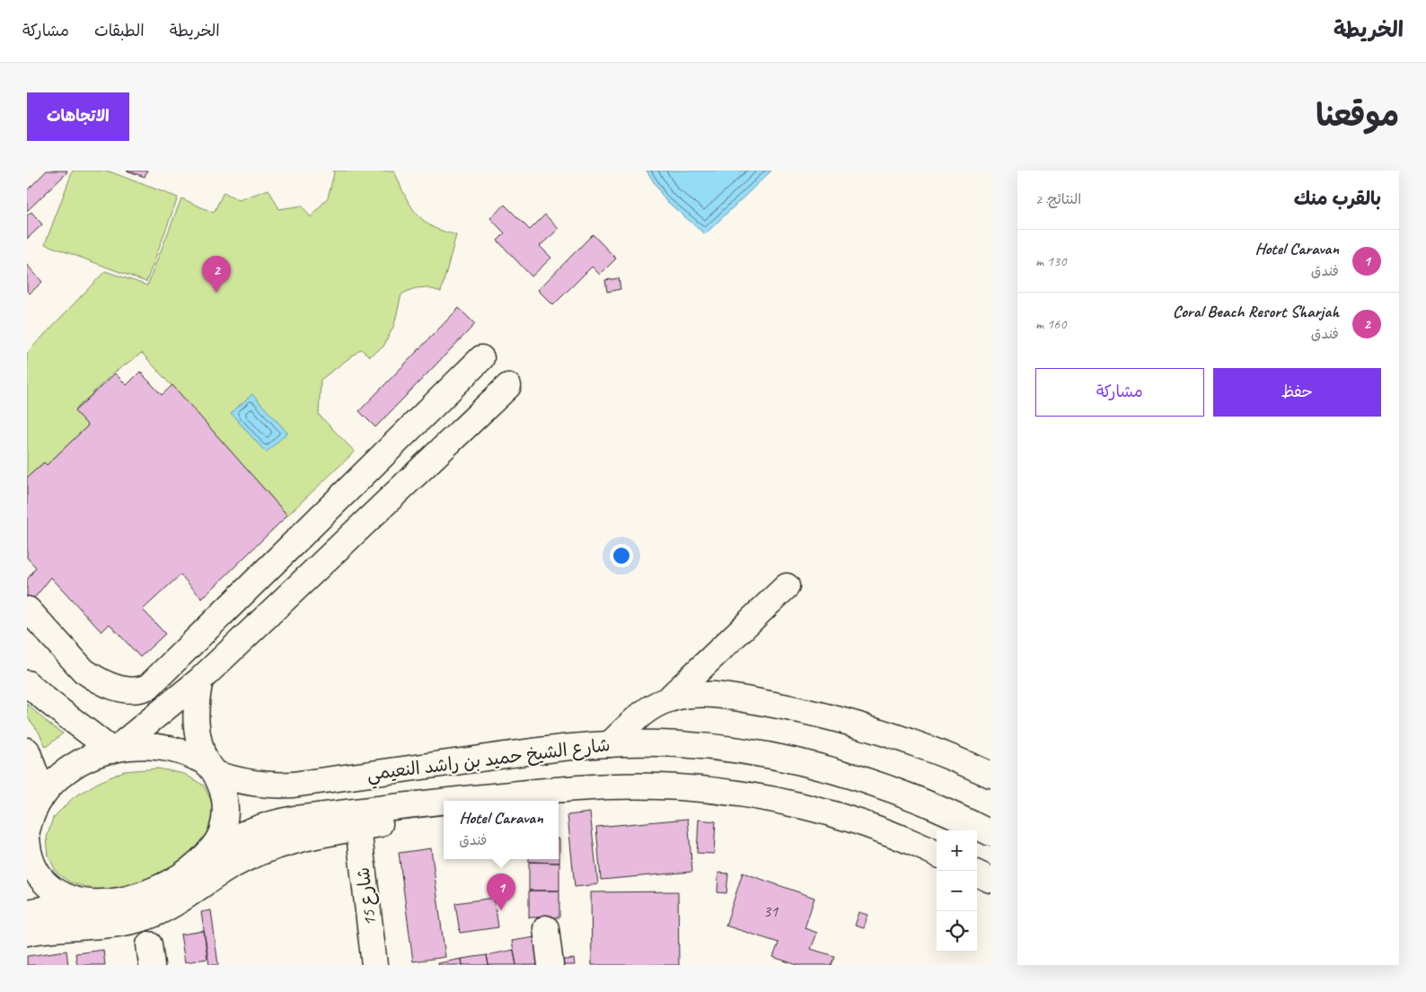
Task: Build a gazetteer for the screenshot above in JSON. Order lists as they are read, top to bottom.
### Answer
{
  "streets": {
    "main road": ["شارع الشيخ حميد بن راشد النعيمي", "شارع 15"]
  },
  "house_numbers": ["31"],
  "page": {
    "header": "الخريطة",
    "nav": ["الخريطة", "الطبقات", "مشاركة"],
    "title": "موقعنا",
    "buttons": [
      "الاتجاهات",
      ["حفظ", "مشاركة"]
    ],
    "heading": ["بالقرب منك", "النتائج: 2"],
    "list": [
      {
        "mark": "1",
        "name": "Hotel Caravan",
        "note": "فندق",
        "value": "130 m"
      },
      {
        "mark": "2",
        "name": "Coral Beach Resort Sharjah",
        "note": "فندق",
        "value": "160 m"
      }
    ],
    "pins": ["2", "1"],
    "popup": ["Hotel Caravan", "فندق"],
    "map_buttons": ["+", "−"]
  }
}
